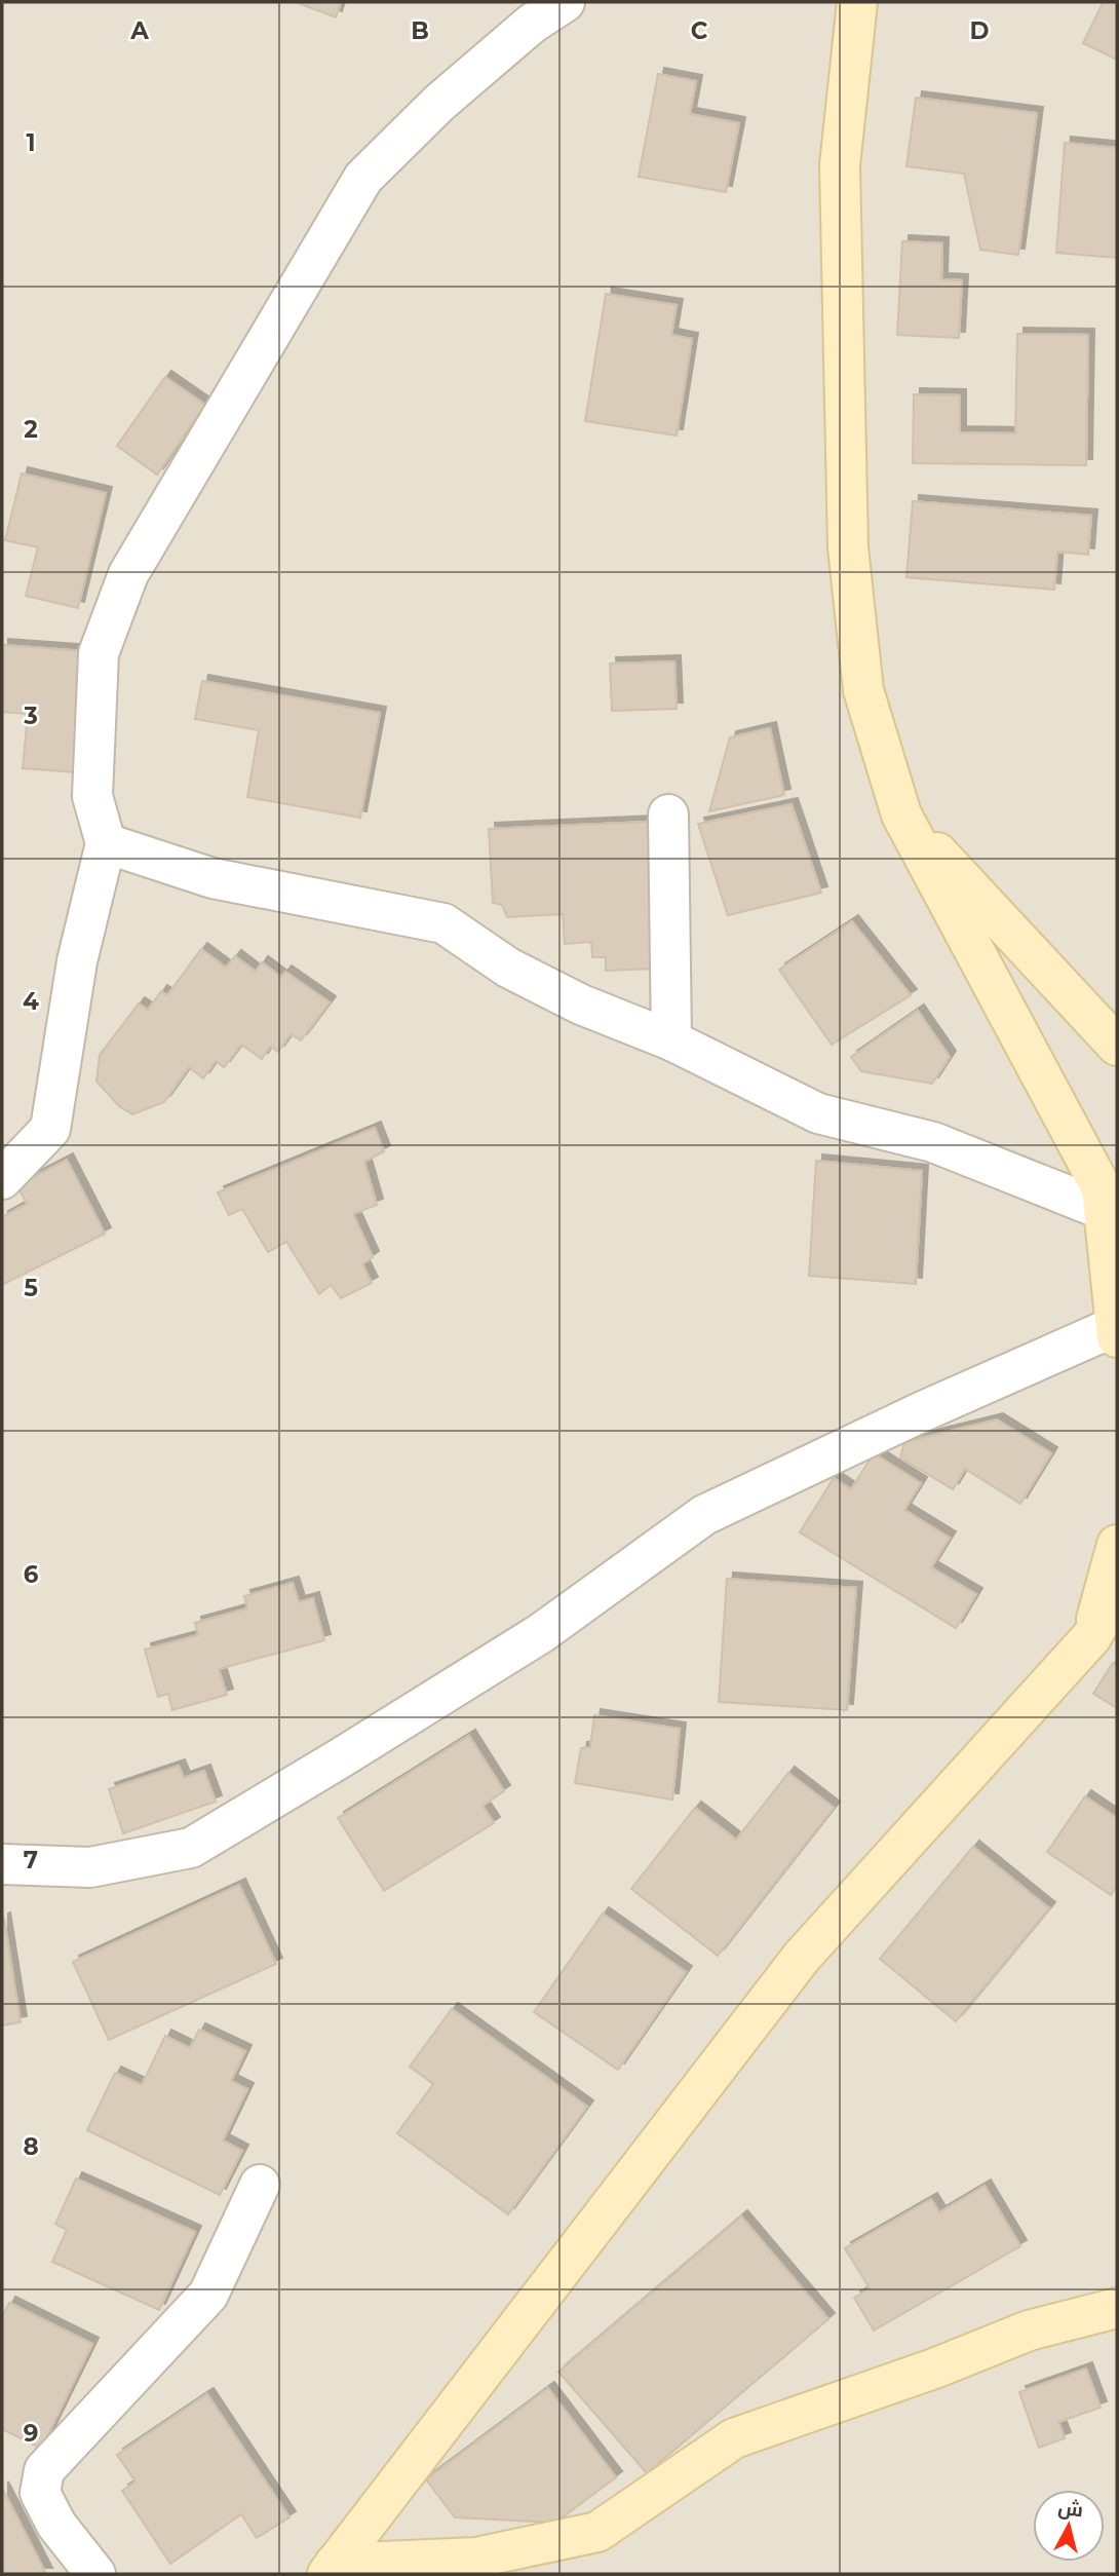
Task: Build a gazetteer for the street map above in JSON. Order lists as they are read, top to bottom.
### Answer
{
  "north": "top",
  "grid": {
    "columns": [
      "A",
      "B",
      "C",
      "D"
    ],
    "rows": [
      "1",
      "2",
      "3",
      "4",
      "5",
      "6",
      "7",
      "8",
      "9"
    ]
  }
}
